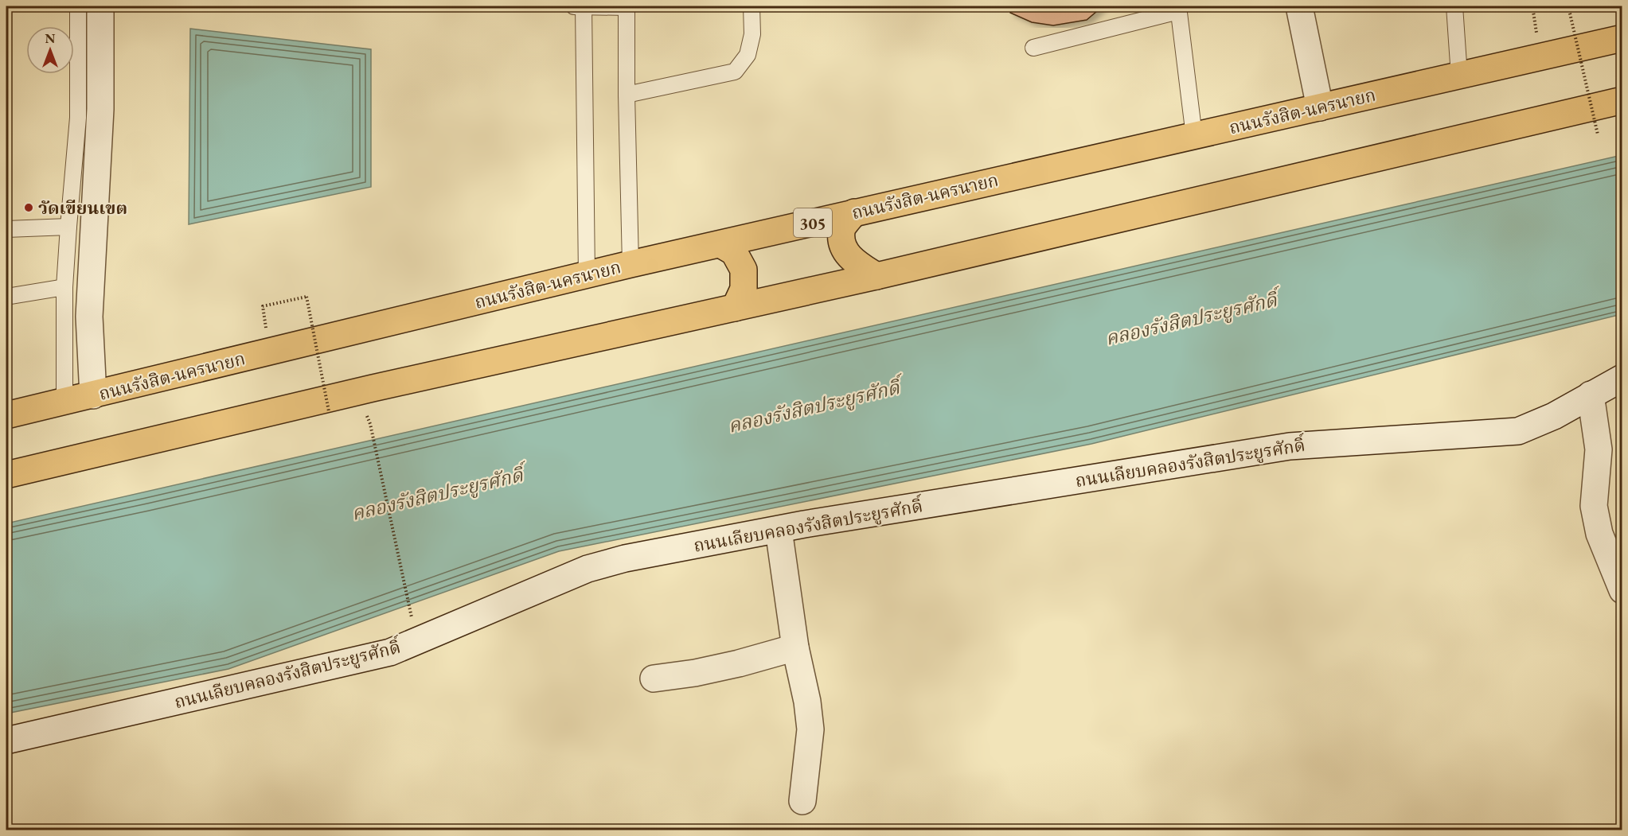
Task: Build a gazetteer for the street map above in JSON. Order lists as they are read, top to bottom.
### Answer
{
  "streets": {
    "main road": ["ถนนรังสิต-นครนายก", "305"],
    "street": ["ถนนเลียบคลองรังสิตประยูรศักดิ์"]
  },
  "water": ["คลองรังสิตประยูรศักดิ์"],
  "places": ["วัดเขียนเขต"],
  "north": "top"
}
